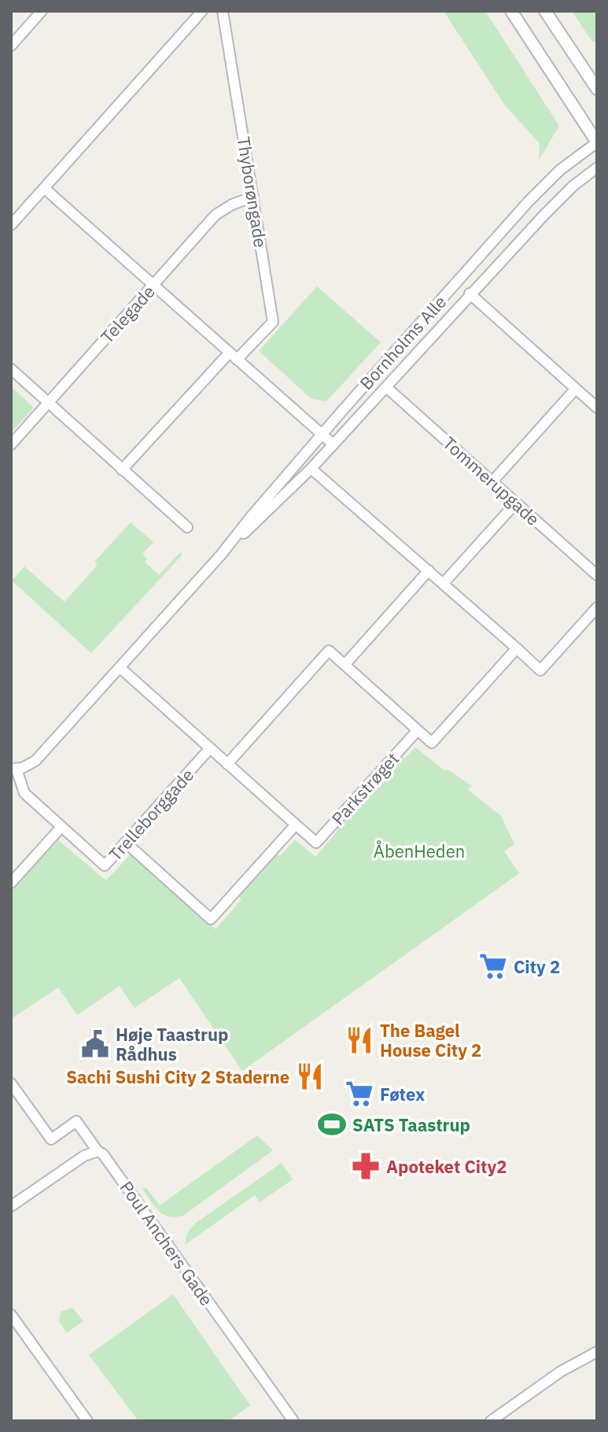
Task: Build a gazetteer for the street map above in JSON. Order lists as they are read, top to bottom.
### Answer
{
  "streets": {
    "street": [
      "Thyborøngade",
      "Telegade",
      "Bornholms Alle",
      "Tommerupgade",
      "Parkstrøget",
      "Trelleborggade",
      "Poul Anchers Gade"
    ]
  },
  "crossings": [
    ["Thyborøngade", "Telegade"],
    ["Bornholms Alle", "Tommerupgade"],
    ["Bornholms Alle", "Trelleborggade"]
  ],
  "parks": ["ÅbenHeden"],
  "places": {
    "supermarket": ["City 2", "Føtex"],
    "restaurant": ["The Bagel House City 2", "Sachi Sushi City 2 Staderne"],
    "public building": ["Høje Taastrup Rådhus"],
    "sports": ["SATS Taastrup"],
    "pharmacy": ["Apoteket City2"]
  }
}
